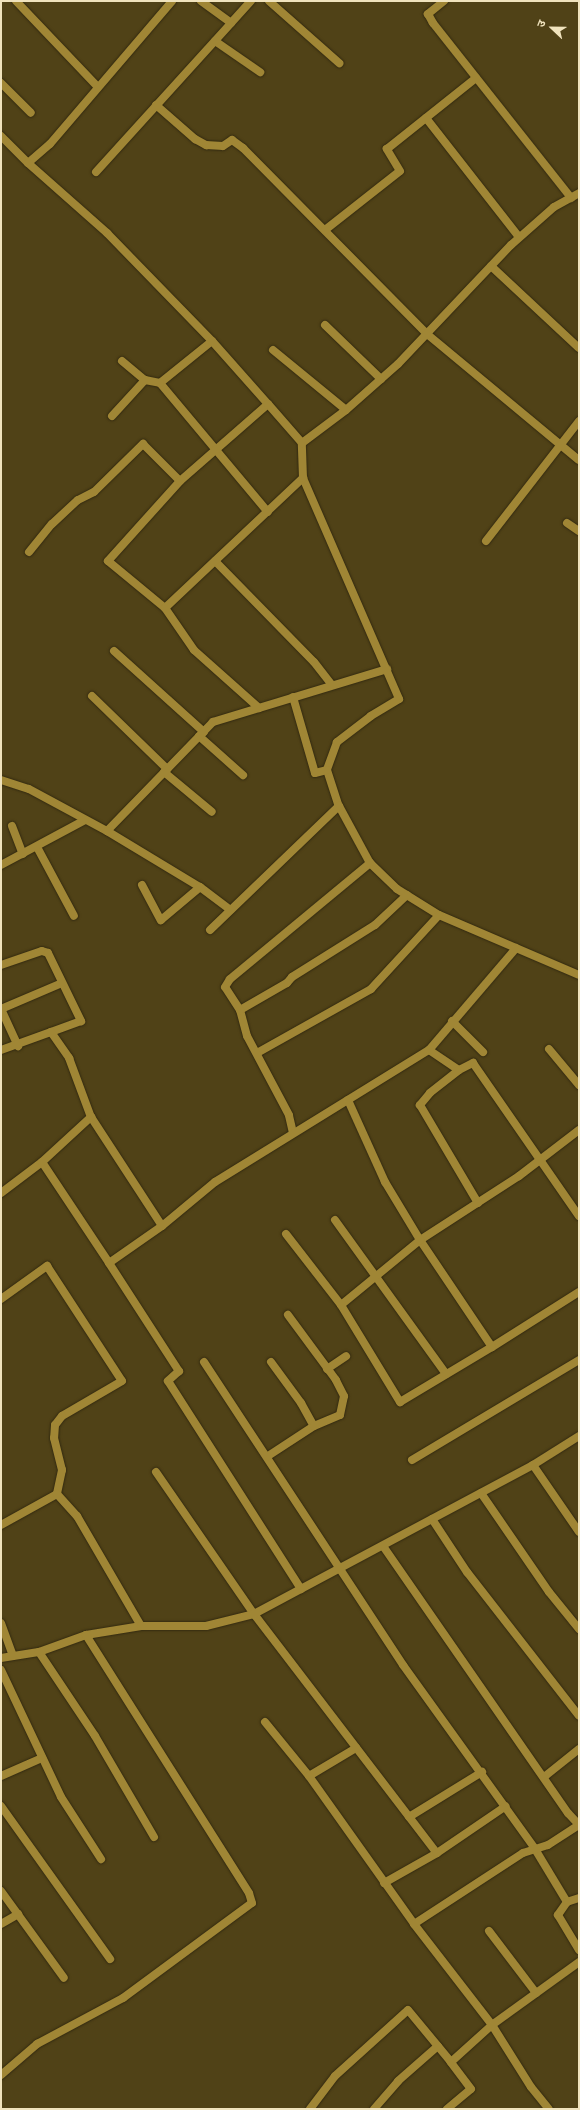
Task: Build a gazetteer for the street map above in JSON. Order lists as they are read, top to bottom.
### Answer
{
  "north": "left"
}
